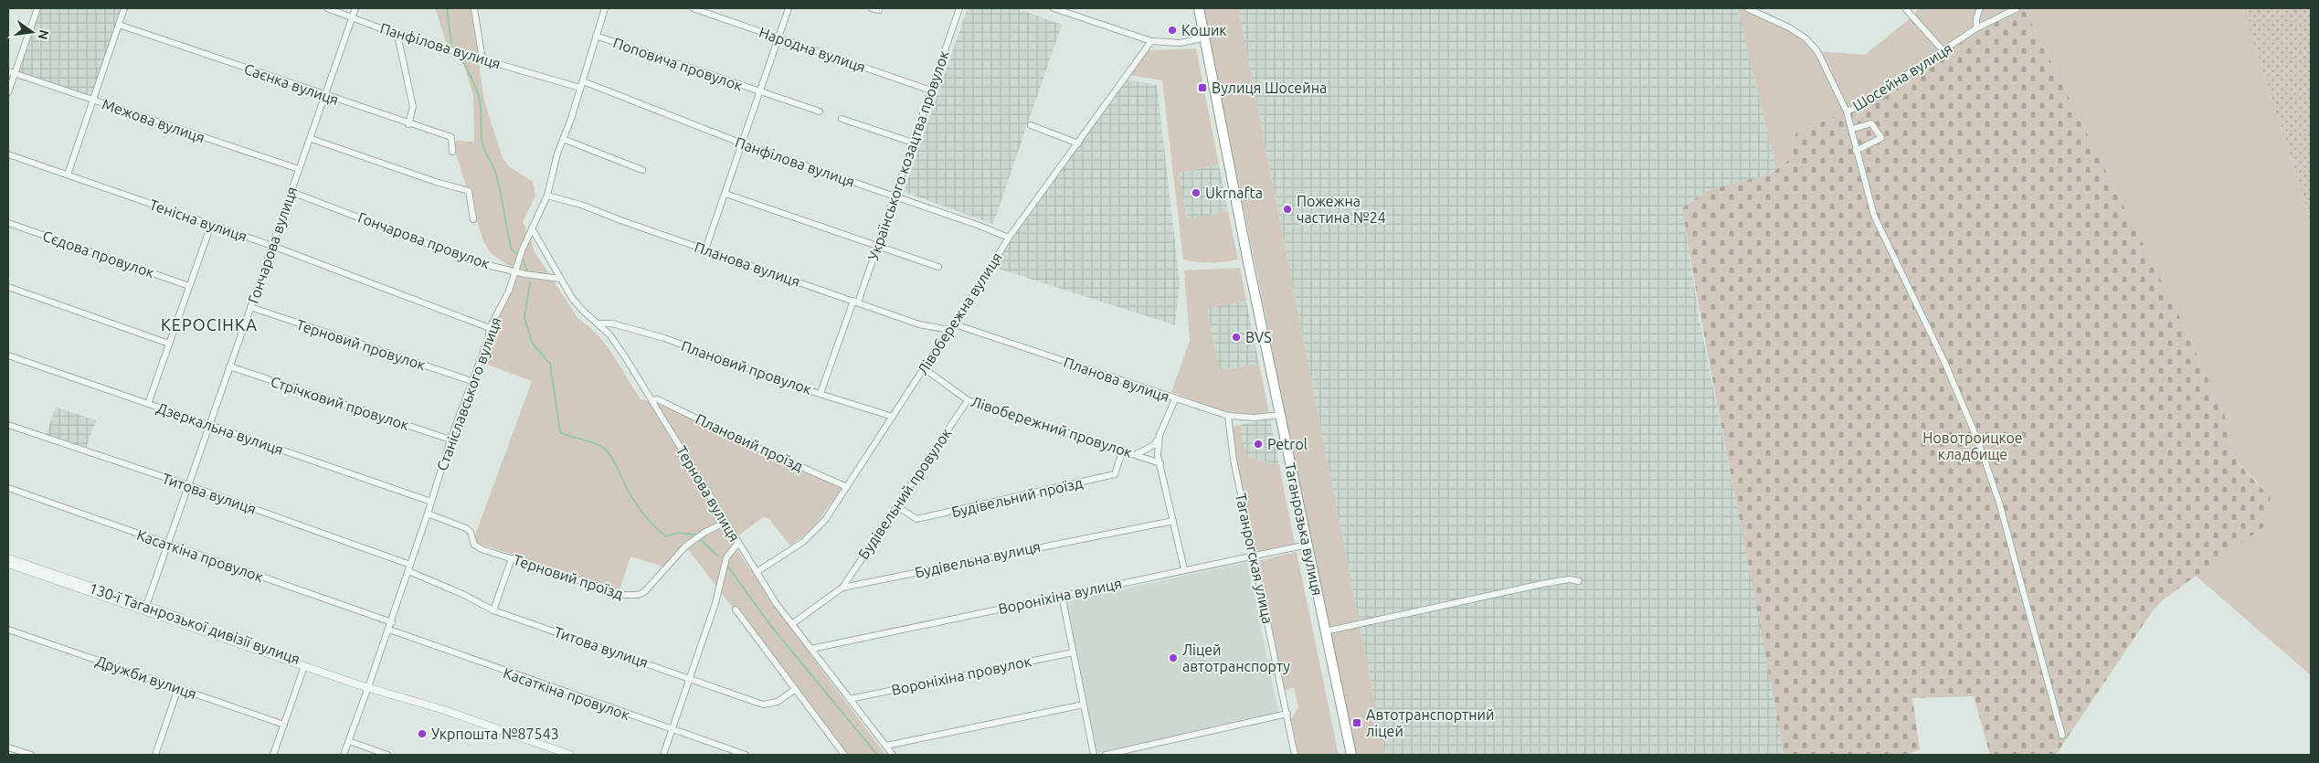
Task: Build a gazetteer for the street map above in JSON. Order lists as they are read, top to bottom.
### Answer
{
  "streets": {
    "highway": ["Таганрозька вулиця"],
    "street": [
      "Панфілова вулиця",
      "Народна вулиця",
      "Поповича провулок",
      "Шосейна вулиця",
      "Саєнка вулиця",
      "Межова вулиця",
      "Українського козацтва провулок",
      "Тенісна вулиця",
      "Гончарова провулок",
      "Гончарова вулиця",
      "Сєдова провулок",
      "Планова вулиця",
      "Лівобережна вулиця",
      "Терновий провулок",
      "Плановий провулок",
      "Станіславського вулиця",
      "Стрічковий провулок",
      "Лівобережний провулок",
      "Дзеркальна вулиця",
      "Плановий проїзд",
      "Титова вулиця",
      "Тернова вулиця",
      "Будівельний провулок",
      "Будівельний проїзд",
      "Касаткіна провулок",
      "Таганрогская улица",
      "Будівельна вулиця",
      "Терновий проїзд",
      "Вороніхіна вулиця",
      "130-ї Таганрозької дивізії вулиця",
      "Вороніхіна провулок",
      "Дружби вулиця"
    ]
  },
  "crossings": [
    ["Панфілова вулиця", "Українського козацтва провулок"],
    ["Панфілова вулиця", "Гончарова вулиця"],
    ["Панфілова вулиця", "Лівобережна вулиця"],
    ["Панфілова вулиця", "Станіславського вулиця"],
    ["Народна вулиця", "Українського козацтва провулок"],
    ["Поповича провулок", "Станіславського вулиця"],
    ["Саєнка вулиця", "Гончарова вулиця"],
    ["Межова вулиця", "Гончарова вулиця"],
    ["Українського козацтва провулок", "Планова вулиця"],
    ["Українського козацтва провулок", "Плановий провулок"],
    ["Тенісна вулиця", "Гончарова вулиця"],
    ["Тенісна вулиця", "Станіславського вулиця"],
    ["Гончарова провулок", "Гончарова вулиця"],
    ["Гончарова провулок", "Станіславського вулиця"],
    ["Гончарова провулок", "Тернова вулиця"],
    ["Гончарова вулиця", "Терновий провулок"],
    ["Гончарова вулиця", "Стрічковий провулок"],
    ["Гончарова вулиця", "Дзеркальна вулиця"],
    ["Гончарова вулиця", "Титова вулиця"],
    ["Гончарова вулиця", "Касаткіна провулок"],
    ["Гончарова вулиця", "130-ї Таганрозької дивізії вулиця"],
    ["Планова вулиця", "Лівобережна вулиця"],
    ["Планова вулиця", "Станіславського вулиця"],
    ["Планова вулиця", "Таганрозька вулиця"],
    ["Планова вулиця", "Таганрогская улица"],
    ["Лівобережна вулиця", "Плановий провулок"],
    ["Лівобережна вулиця", "Лівобережний провулок"],
    ["Лівобережна вулиця", "Плановий проїзд"],
    ["Лівобережна вулиця", "Тернова вулиця"],
    ["Терновий провулок", "Станіславського вулиця"],
    ["Плановий провулок", "Тернова вулиця"],
    ["Станіславського вулиця", "Стрічковий провулок"],
    ["Станіславського вулиця", "Дзеркальна вулиця"],
    ["Станіславського вулиця", "Титова вулиця"],
    ["Станіславського вулиця", "Тернова вулиця"],
    ["Станіславського вулиця", "Касаткіна провулок"],
    ["Станіславського вулиця", "Терновий проїзд"],
    ["Станіславського вулиця", "130-ї Таганрозької дивізії вулиця"],
    ["Лівобережний провулок", "Будівельний провулок"],
    ["Лівобережний провулок", "Будівельний проїзд"],
    ["Плановий проїзд", "Тернова вулиця"],
    ["Тернова вулиця", "Будівельна вулиця"],
    ["Тернова вулиця", "Терновий проїзд"],
    ["Тернова вулиця", "Вороніхіна вулиця"],
    ["Тернова вулиця", "Вороніхіна провулок"],
    ["Будівельний провулок", "Будівельний проїзд"],
    ["Будівельний провулок", "Будівельна вулиця"],
    ["Таганрозька вулиця", "Вороніхіна вулиця"],
    ["Таганрогская улица", "Вороніхіна вулиця"]
  ],
  "districts": ["КЕРОСІНКА"],
  "parks": ["Новотроицкое кладбище"],
  "places": {
    "other": [
      "Кошик",
      "Ukrnafta",
      "Пожежна частина №24",
      "BVS",
      "Petrol",
      "Ліцей автотранспорту",
      "Укрпошта №87543"
    ],
    "transit": ["Вулиця Шосейна", "Автотранспортний ліцей"]
  },
  "north": "right"
}
